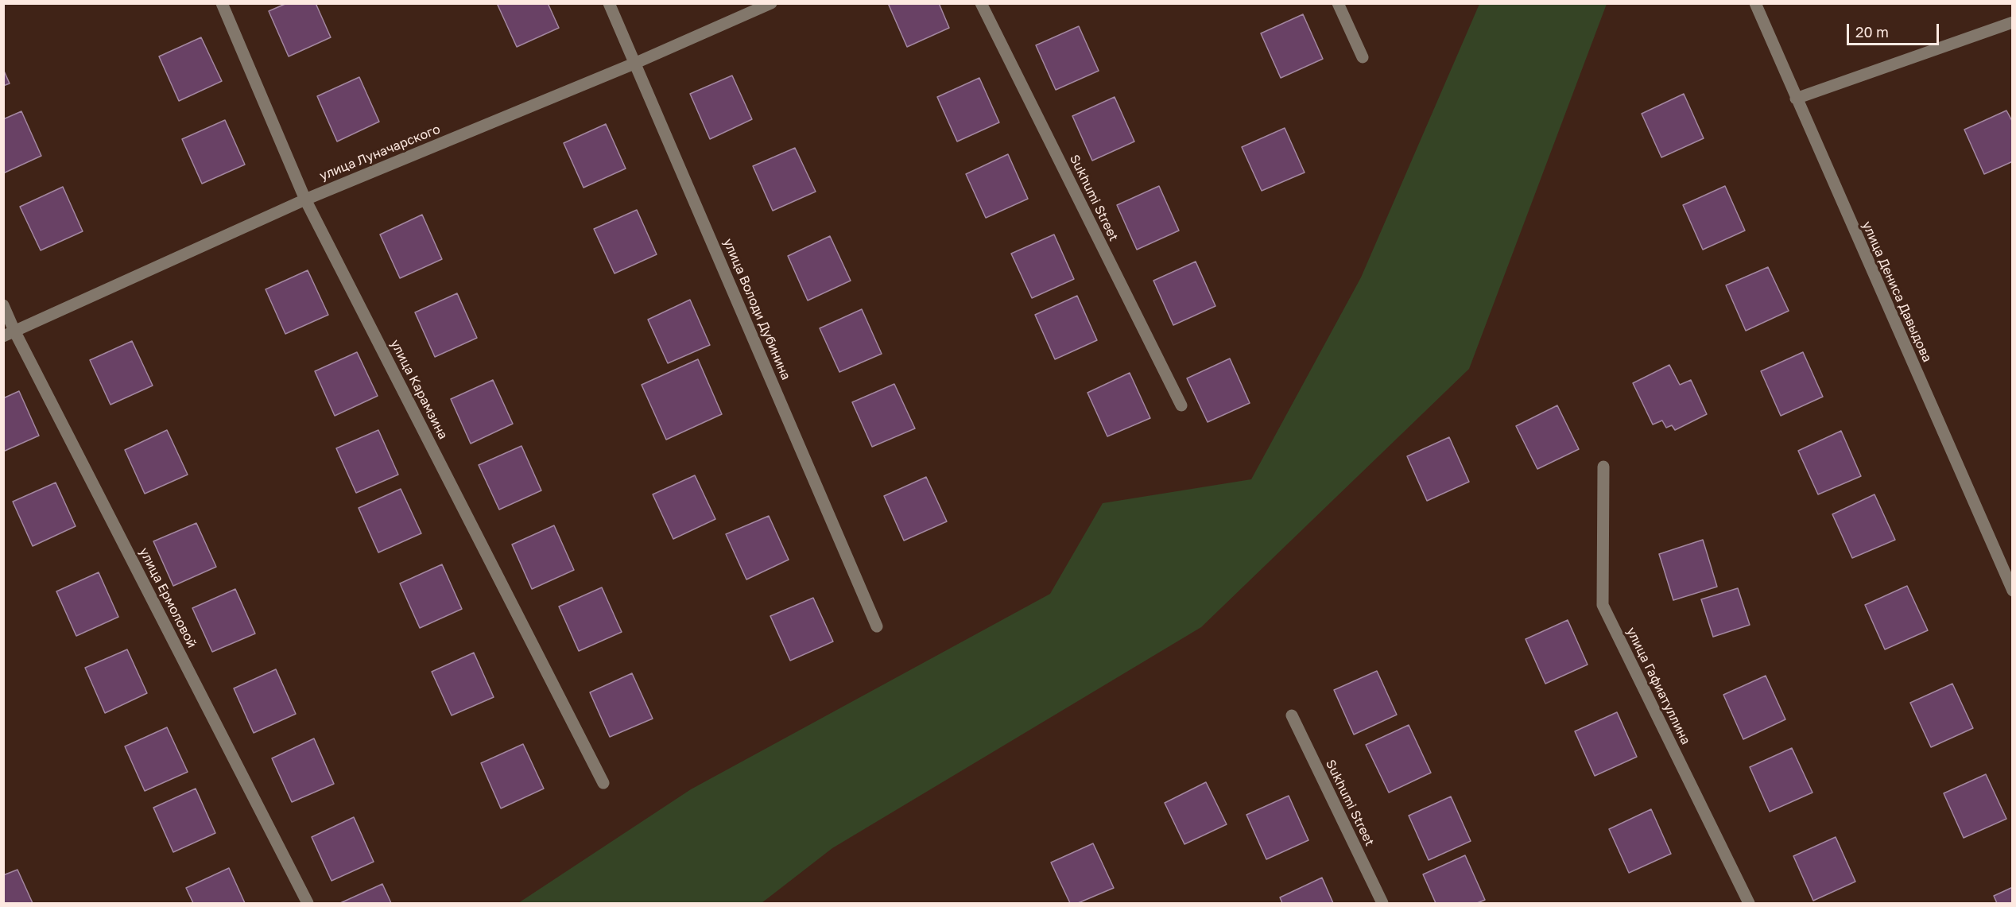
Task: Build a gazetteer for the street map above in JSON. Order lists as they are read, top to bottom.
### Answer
{
  "streets": {
    "street": [
      "улица Луначарского",
      "Sukhumi Street",
      "улица Дениса Давыдова",
      "улица Володи Дубинина",
      "улица Карамзина",
      "улица Ермоловой",
      "улица Гафиатуллина"
    ]
  },
  "crossings": [
    ["улица Луначарского", "улица Володи Дубинина"],
    ["улица Луначарского", "улица Карамзина"],
    ["улица Луначарского", "улица Ермоловой"]
  ],
  "scale_bar": "20 m"
}
